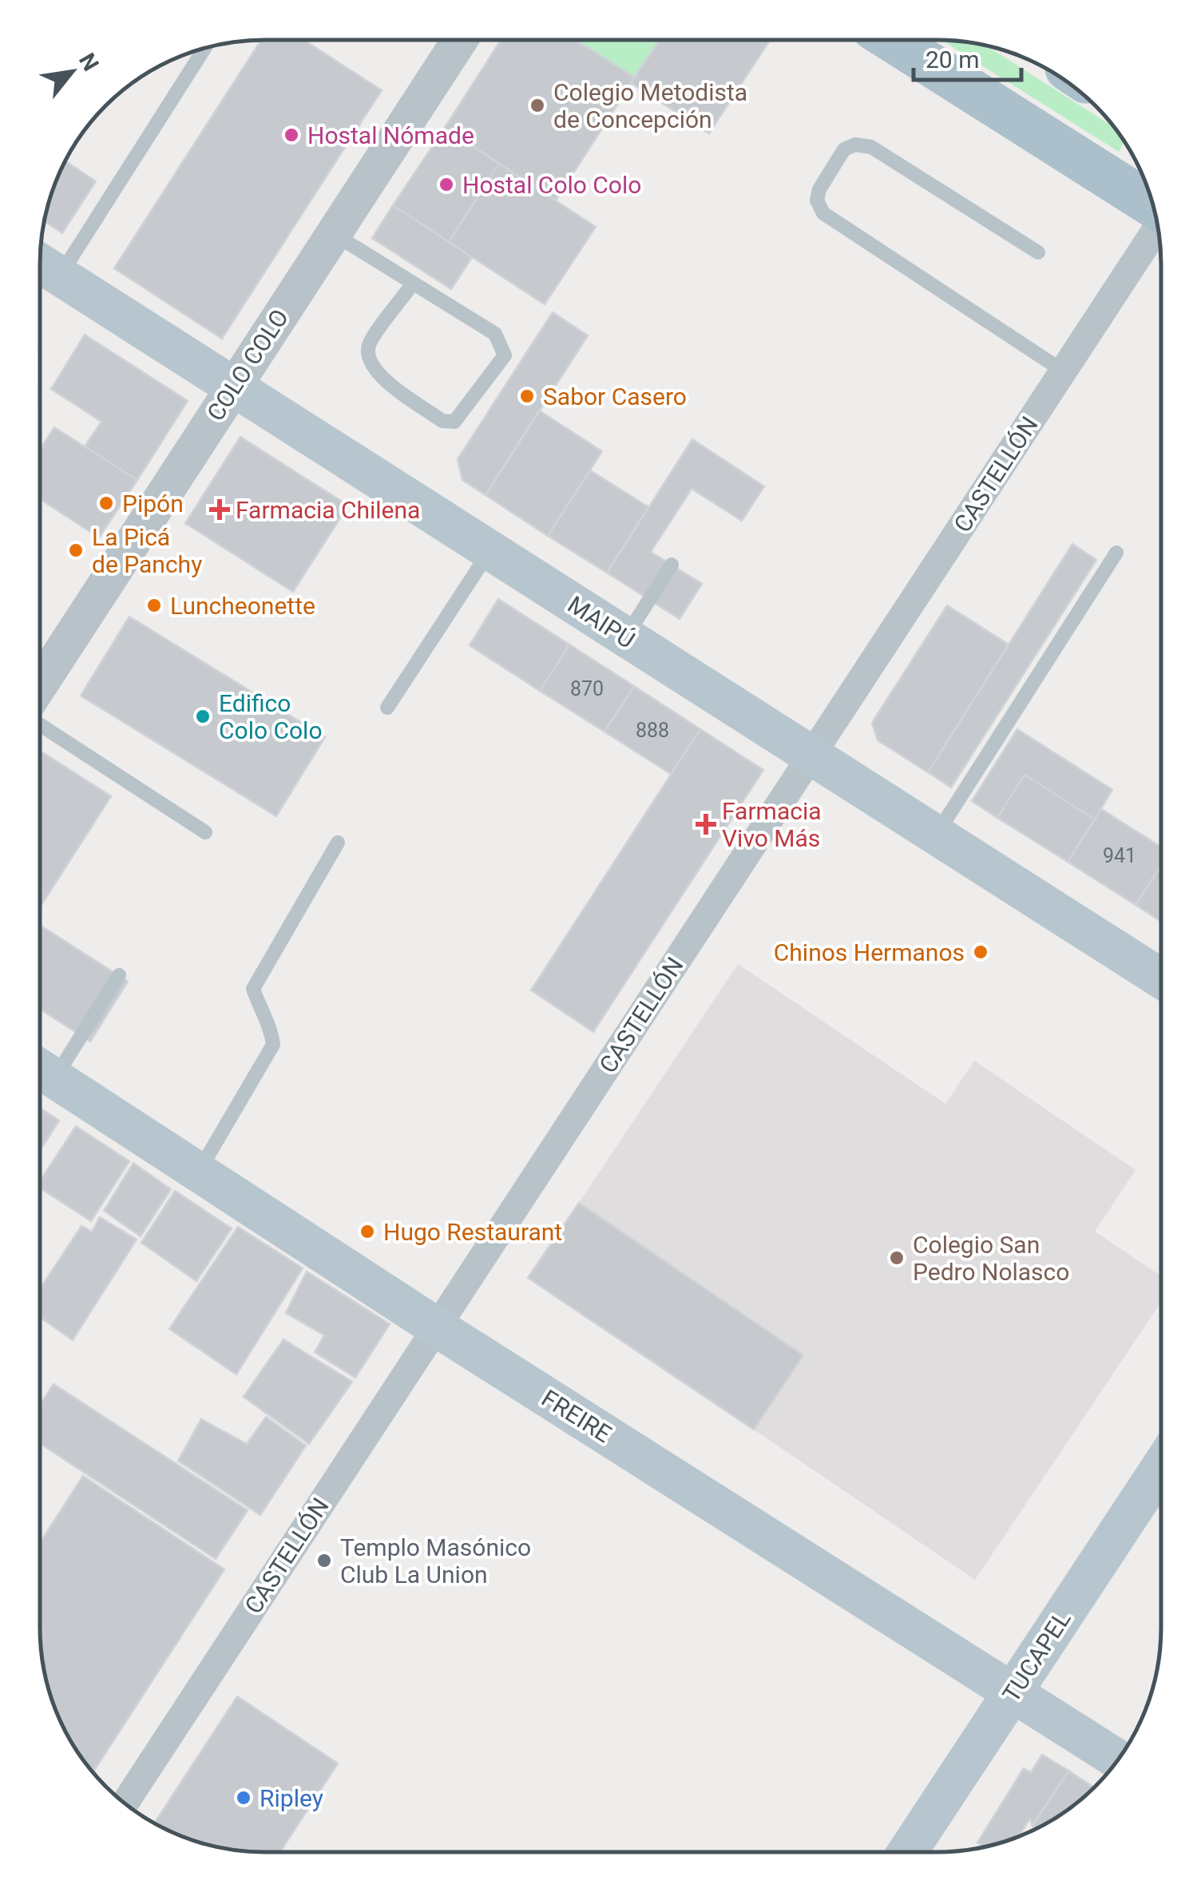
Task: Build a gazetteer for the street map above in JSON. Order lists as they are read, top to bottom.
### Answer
{
  "streets": {
    "main road": ["MAIPÚ", "FREIRE", "TUCAPEL"],
    "street": ["COLO COLO", "CASTELLÓN"]
  },
  "crossings": [
    ["COLO COLO", "MAIPÚ"],
    ["CASTELLÓN", "MAIPÚ"],
    ["CASTELLÓN", "FREIRE"],
    ["FREIRE", "TUCAPEL"]
  ],
  "places": {
    "other": [
      "Colegio Metodista de Concepción",
      "Hostal Nómade",
      "Hostal Colo Colo",
      "Sabor Casero",
      "Pipón",
      "La Picá de Panchy",
      "Luncheonette",
      "Edifico Colo Colo",
      "Chinos Hermanos",
      "Hugo Restaurant",
      "Colegio San Pedro Nolasco",
      "Templo Masónico Club La Union",
      "Ripley"
    ],
    "health": ["Farmacia Chilena", "Farmacia Vivo Más"]
  },
  "house_numbers": ["870", "888", "941"],
  "scale_bar": "20 m",
  "north": "top right"
}
